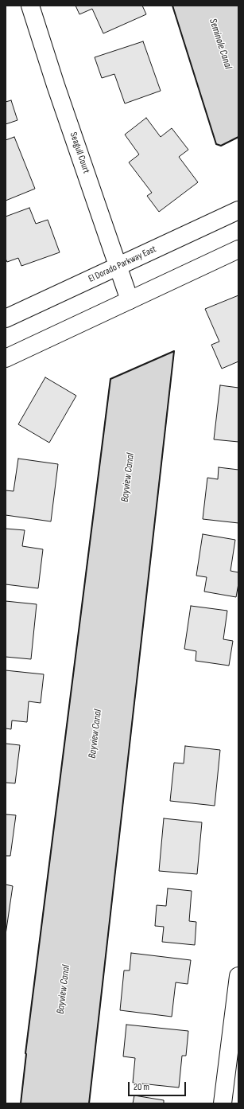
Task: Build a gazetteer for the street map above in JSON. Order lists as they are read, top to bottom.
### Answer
{
  "streets": {
    "street": ["Seagull Court", "El Dorado Parkway East"]
  },
  "crossings": [
    ["Seagull Court", "El Dorado Parkway East"]
  ],
  "water": ["Seminole Canal", "Bayview Canal"],
  "scale_bar": "20 m"
}
